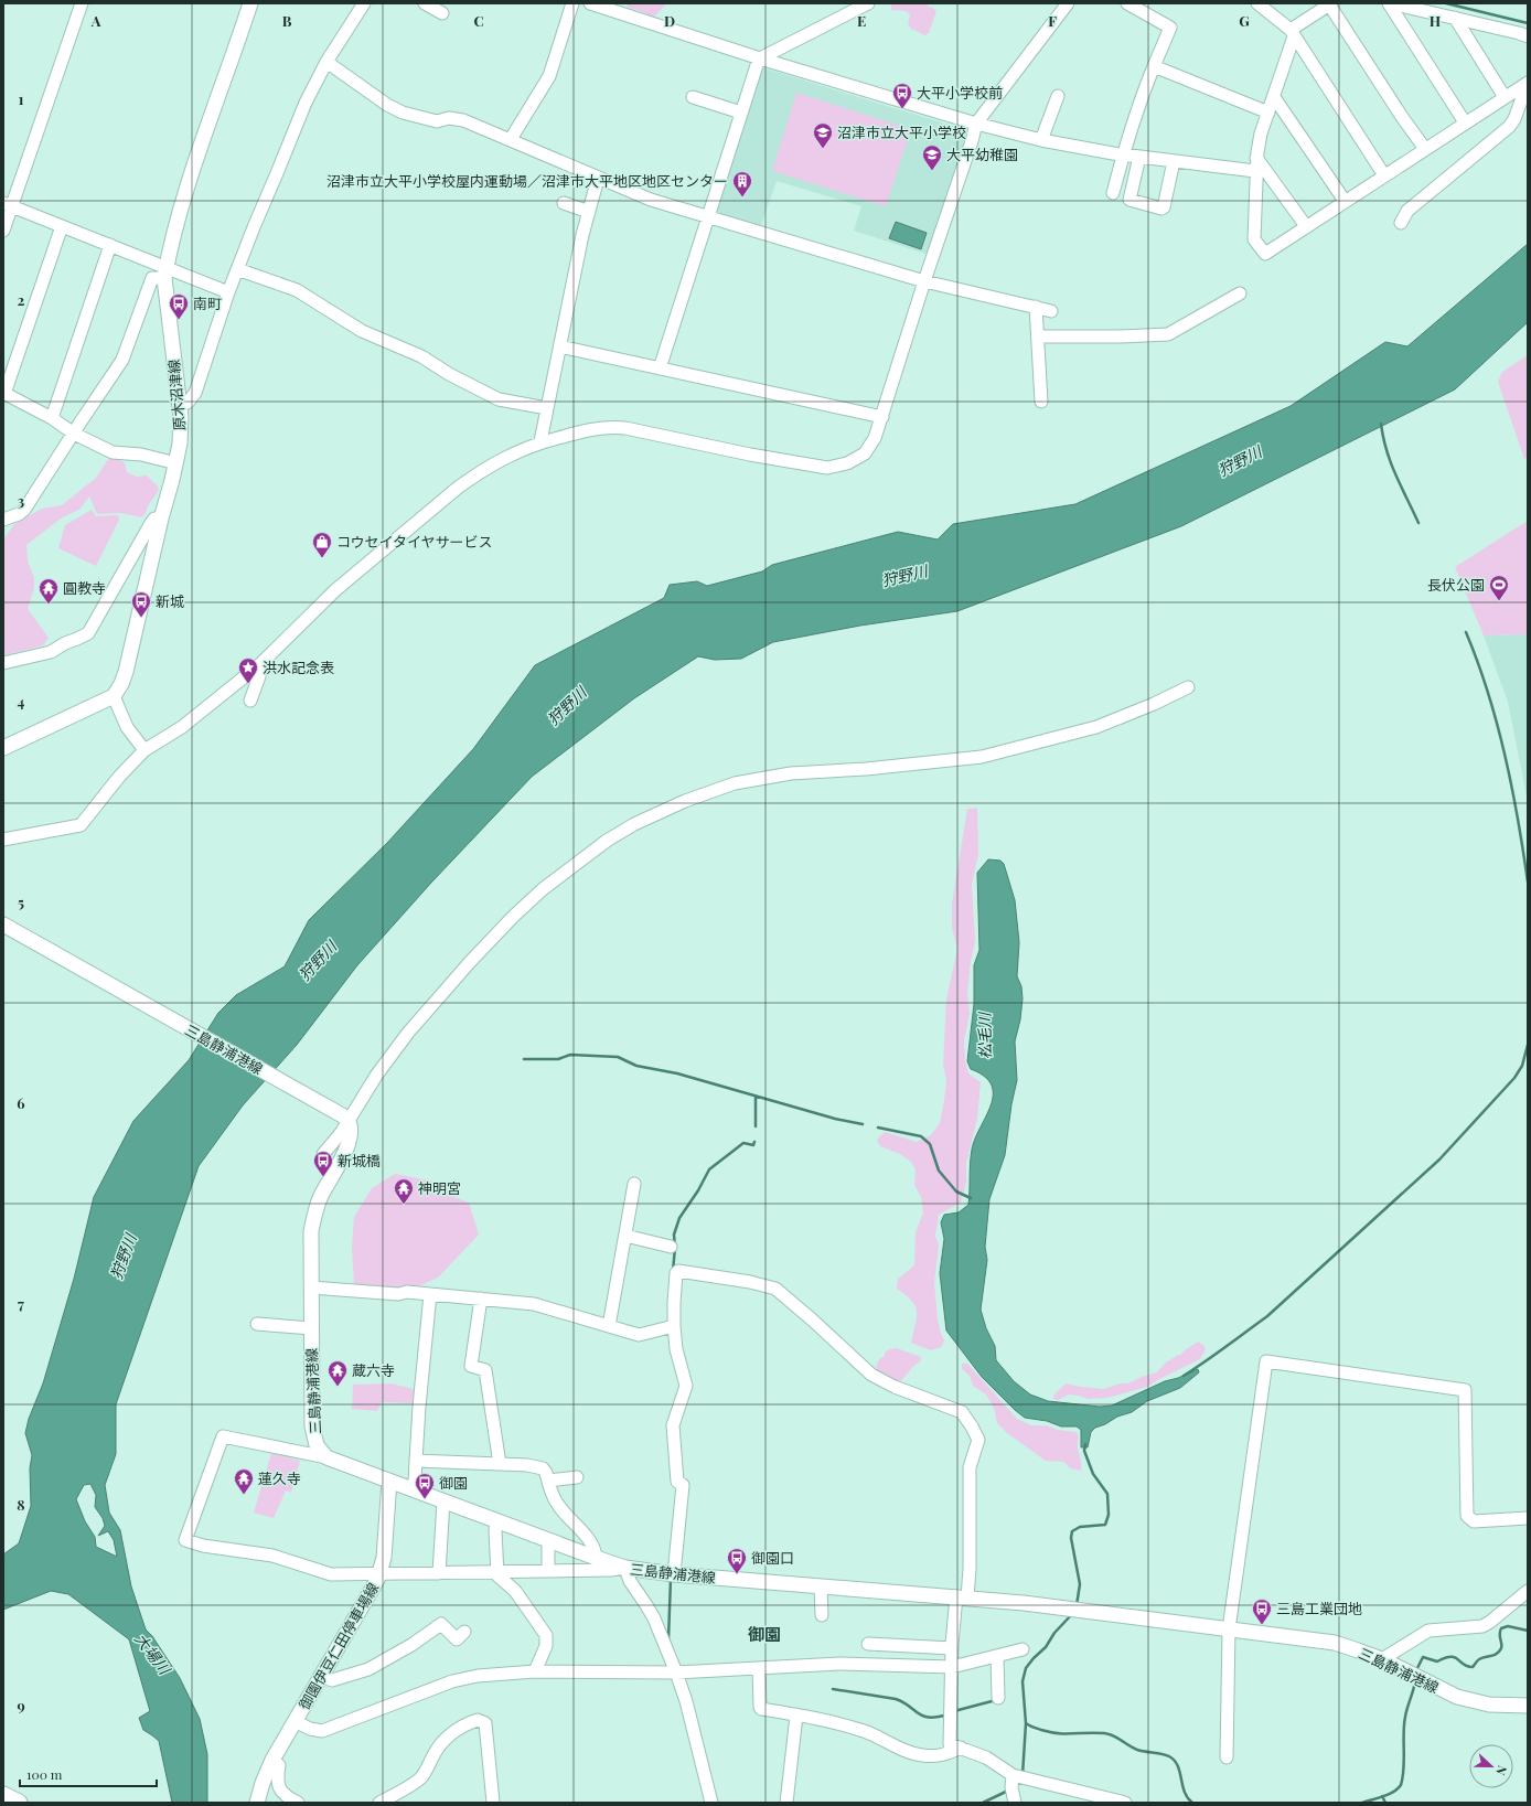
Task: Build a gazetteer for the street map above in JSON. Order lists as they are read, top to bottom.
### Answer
{
  "streets": {
    "main road": ["原木沼津線", "三島静浦港線", "御園伊豆仁田停車場線"]
  },
  "crossings": [
    ["三島静浦港線", "御園伊豆仁田停車場線"]
  ],
  "districts": ["御園"],
  "water": ["狩野川", "松毛川", "大場川"],
  "places": {
    "bus stop": [
      "大平小学校前",
      "南町",
      "新城",
      "新城橋",
      "御園",
      "御園口",
      "三島工業団地"
    ],
    "school or university": ["沼津市立大平小学校", "大平幼稚園"],
    "building": ["沼津市立大平小学校屋内運動場／沼津市大平地区地区センター"],
    "shop": ["コウセイタイヤサービス"],
    "sports": ["長伏公園"],
    "temple": [
      "圓教寺",
      "神明宮",
      "蔵六寺",
      "蓮久寺"
    ],
    "place": ["洪水記念表"]
  },
  "scale_bar": "100 m",
  "north": "right",
  "grid": {
    "columns": [
      "A",
      "B",
      "C",
      "D",
      "E",
      "F",
      "G",
      "H"
    ],
    "rows": [
      "1",
      "2",
      "3",
      "4",
      "5",
      "6",
      "7",
      "8",
      "9"
    ]
  }
}
